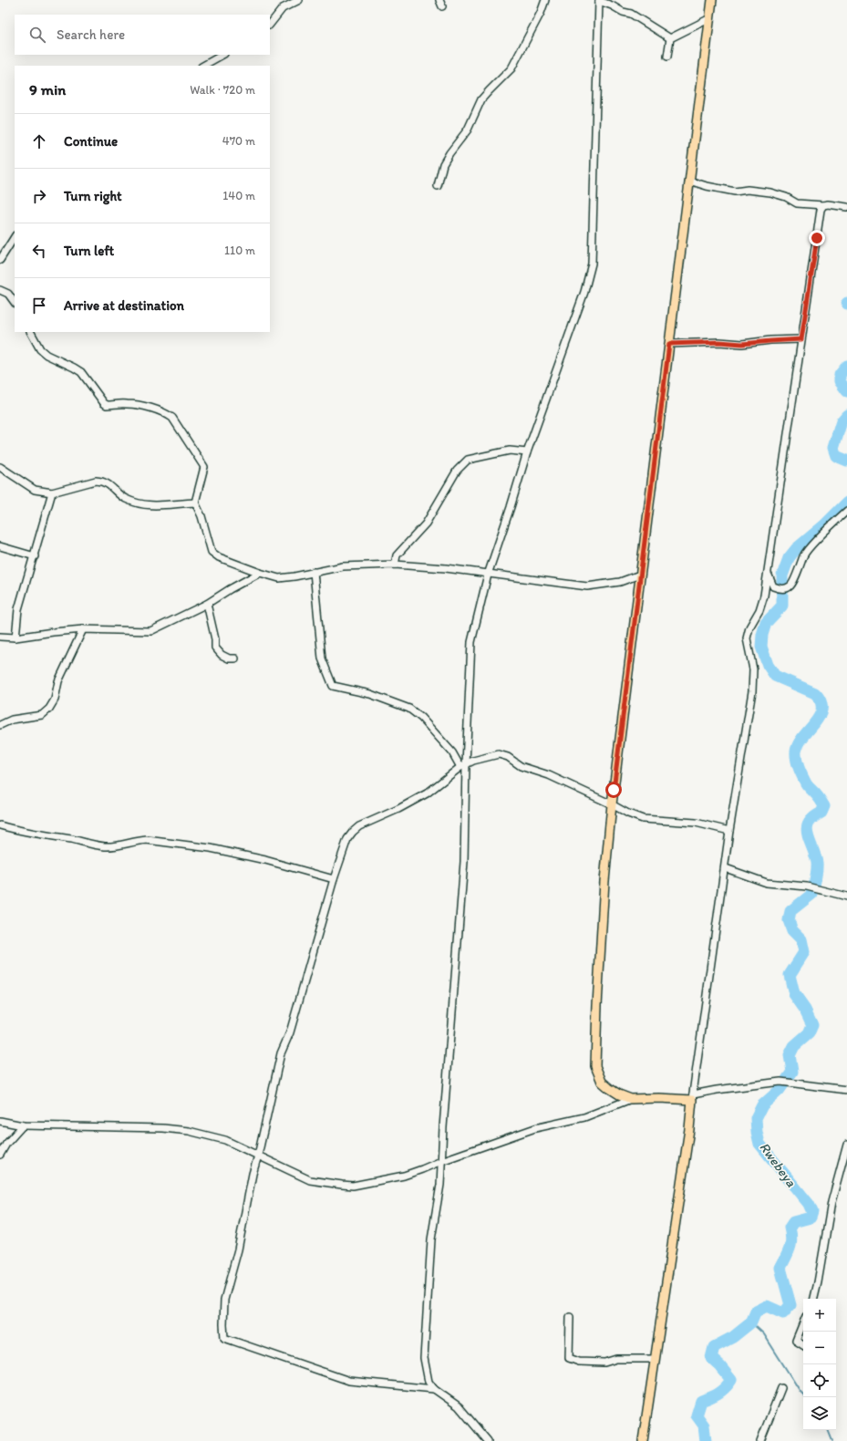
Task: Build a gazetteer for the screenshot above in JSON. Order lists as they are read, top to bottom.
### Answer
{
  "water": ["Rwebeya"],
  "page": {
    "search": "Search here",
    "heading": ["9 min", "Walk · 720 m"],
    "list": [
      ["Continue", "470 m"],
      ["Turn right", "140 m"],
      ["Turn left", "110 m"],
      "Arrive at destination"
    ],
    "map_buttons": ["+", "−"]
  }
}
